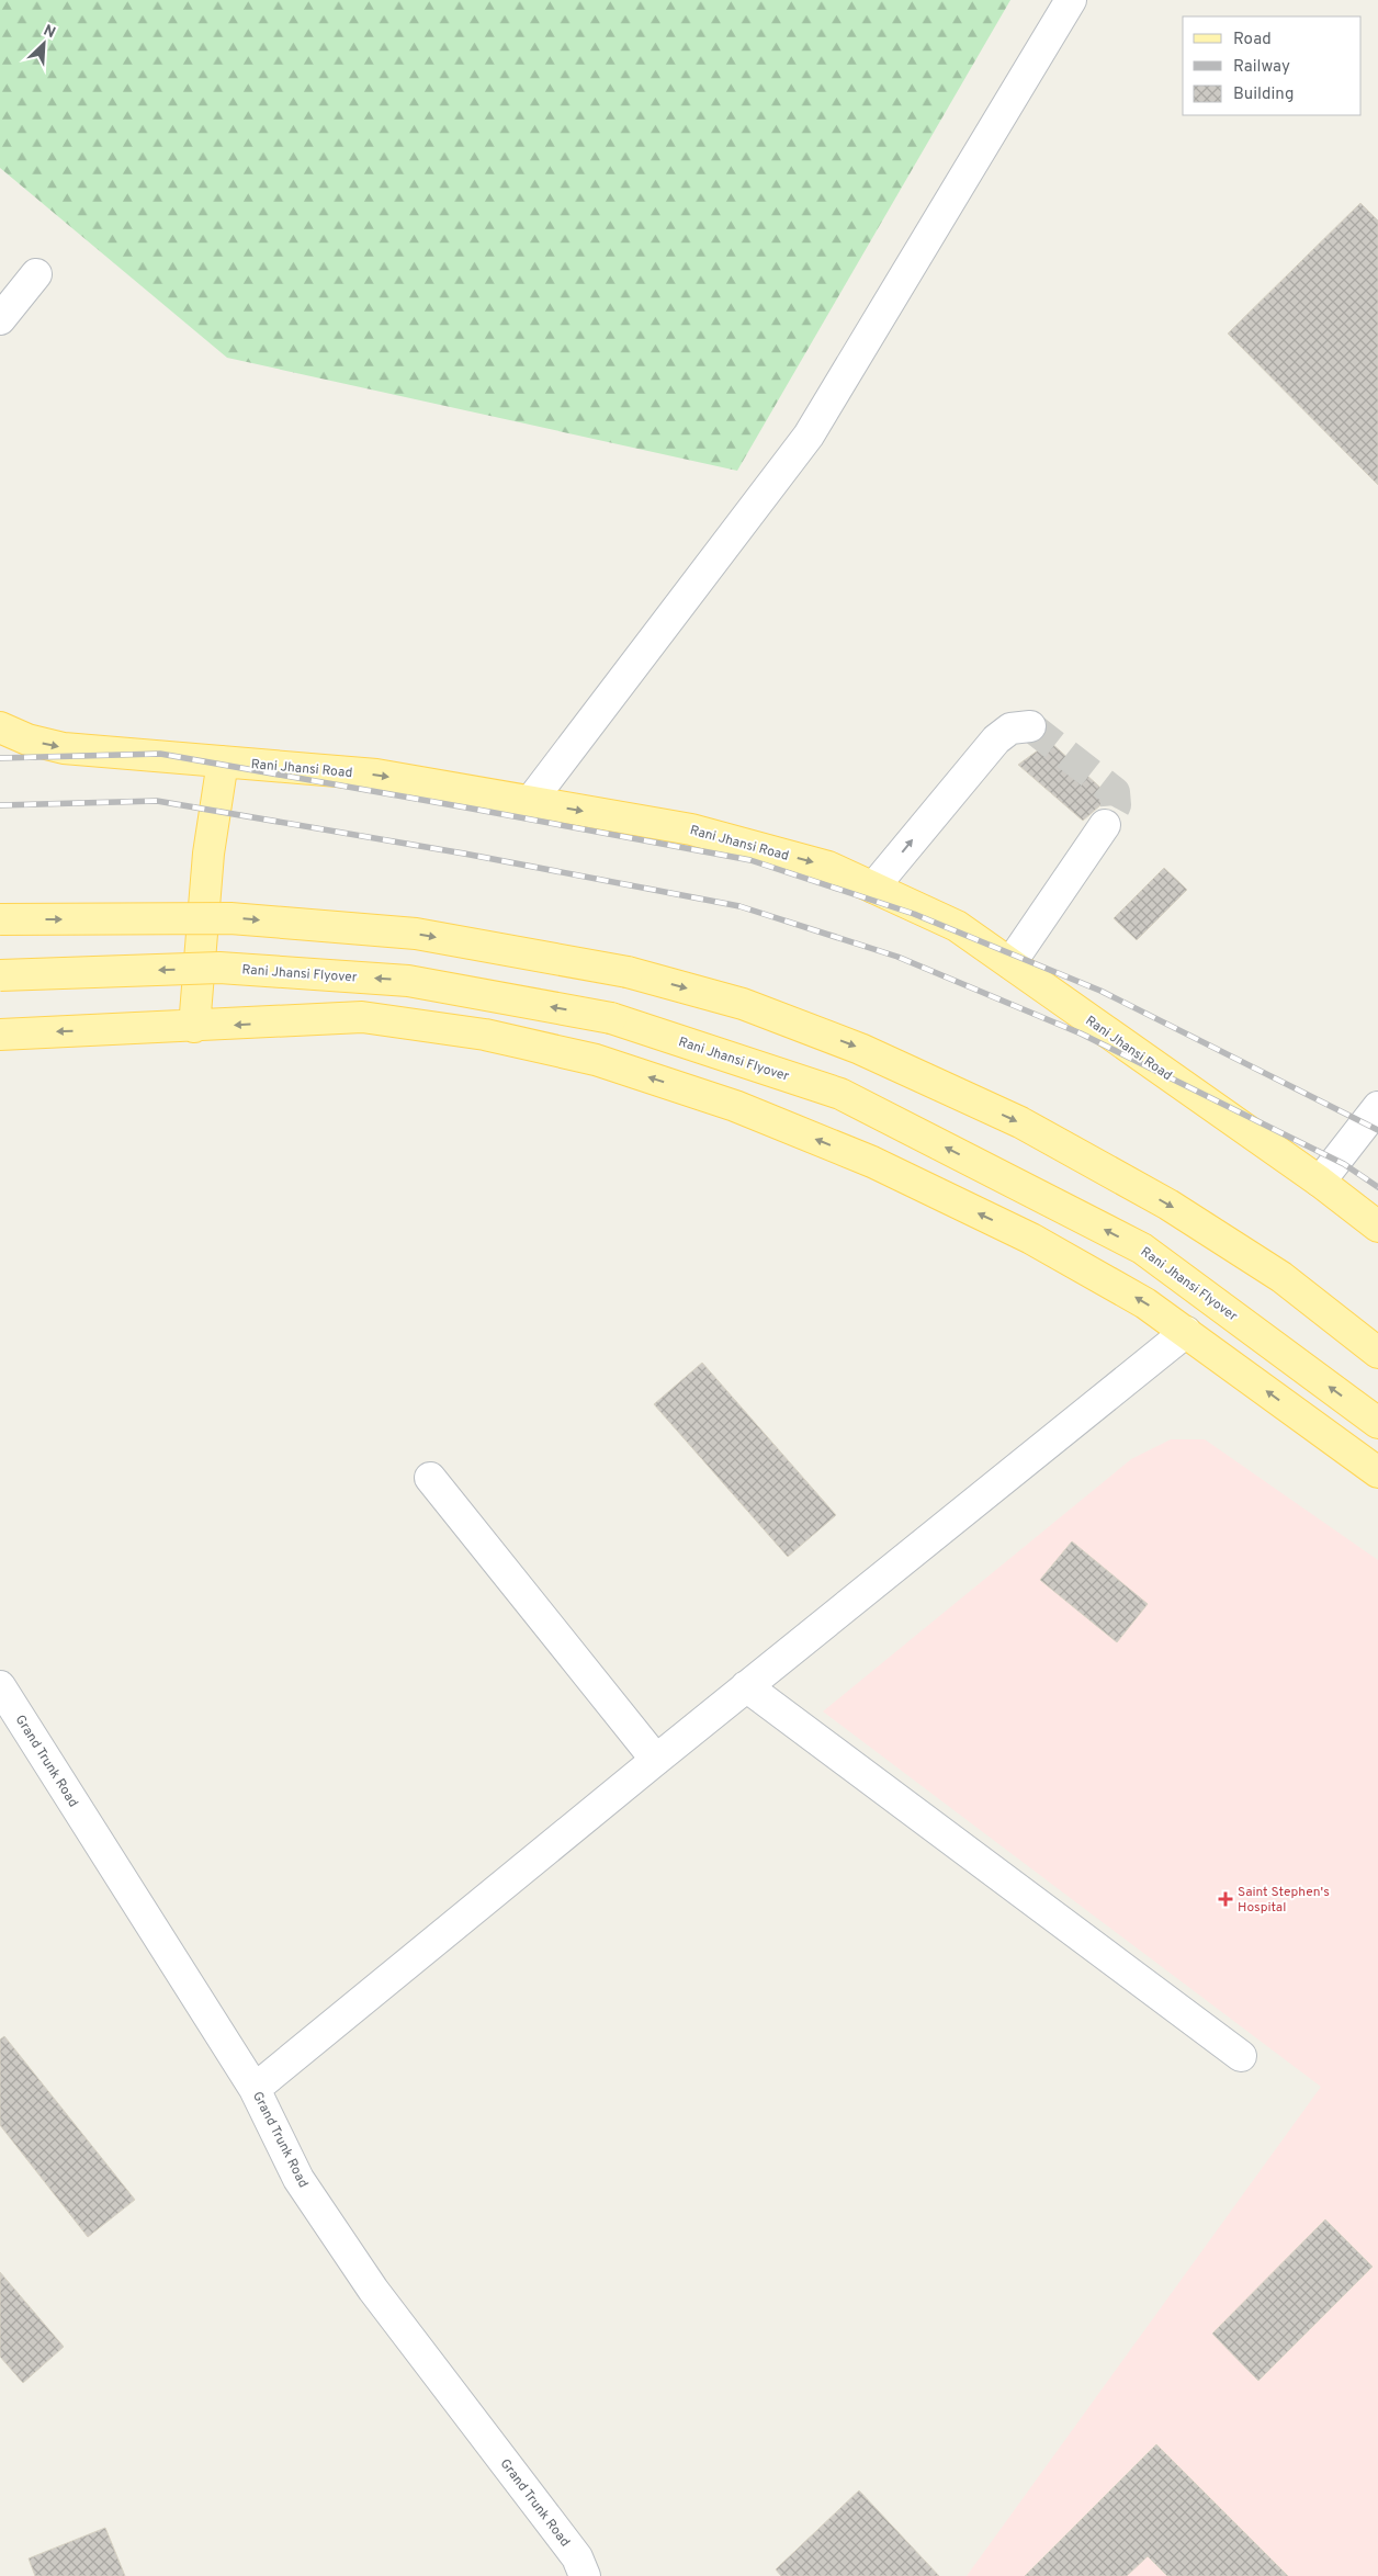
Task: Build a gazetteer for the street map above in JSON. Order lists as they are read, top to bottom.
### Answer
{
  "streets": {
    "main road": ["Rani Jhansi Road", "Rani Jhansi Flyover"],
    "street": ["Grand Trunk Road"]
  },
  "places": {
    "health": ["Saint Stephen's Hospital"]
  },
  "legend": ["Road", "Railway", "Building"],
  "north": "top right"
}
